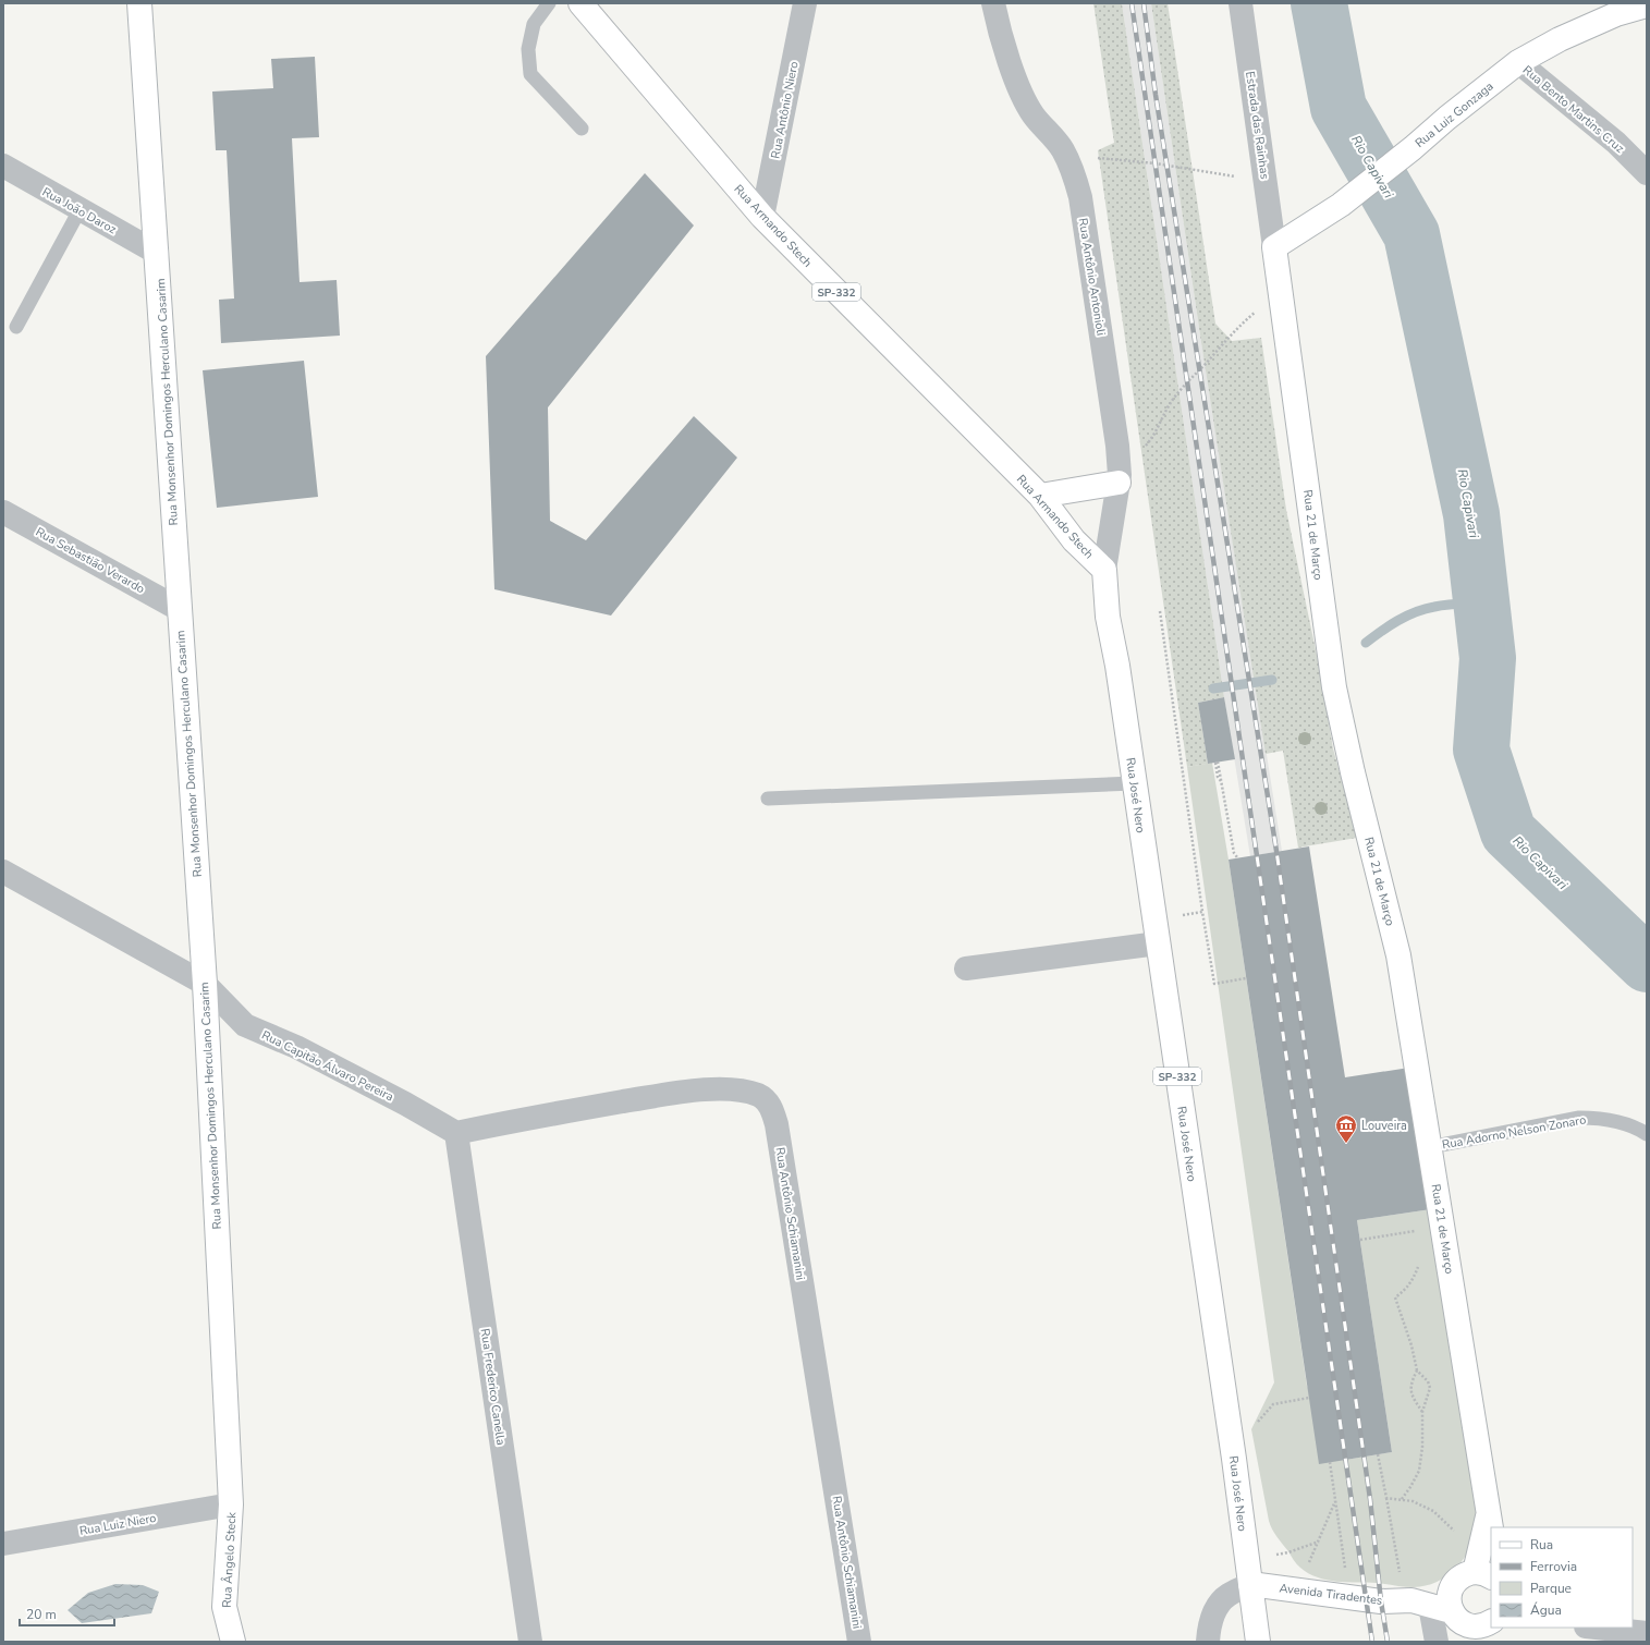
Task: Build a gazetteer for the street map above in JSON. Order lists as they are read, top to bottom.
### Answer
{
  "streets": {
    "main road": [
      "Rua Luiz Gonzaga",
      "Rua Armando Stech",
      "SP-332",
      "Rua Monsenhor Domingos Herculano Casarim",
      "Rua 21 de Março",
      "Rua José Nero",
      "Rua Ângelo Steck",
      "Avenida Tiradentes"
    ],
    "street": [
      "Rua Bento Martins Cruz",
      "Rua Antônio Niero",
      "Estrada das Rainhas",
      "Rua João Daroz",
      "Rua Antônio Antonioli",
      "Rua Sebastião Verardo",
      "Rua Capitão Álvaro Pereira",
      "Rua Antônio Schiamanini",
      "Rua Frederico Canella",
      "Rua Luiz Niero"
    ],
    "lane": ["Rua Adorno Nelson Zonaro"]
  },
  "crossings": [
    ["Rua Bento Martins Cruz", "Rua Luiz Gonzaga"],
    ["Rua Antônio Niero", "Rua Armando Stech"],
    ["Rua Luiz Gonzaga", "Estrada das Rainhas"],
    ["Rua Luiz Gonzaga", "Rua 21 de Março"],
    ["Estrada das Rainhas", "Rua 21 de Março"],
    ["Rua João Daroz", "Rua Monsenhor Domingos Herculano Casarim"],
    ["Rua Armando Stech", "Rua Antônio Antonioli"],
    ["Rua Armando Stech", "Rua José Nero"],
    ["Rua Antônio Antonioli", "Rua José Nero"],
    ["Rua Monsenhor Domingos Herculano Casarim", "Rua Sebastião Verardo"],
    ["Rua Monsenhor Domingos Herculano Casarim", "Rua Capitão Álvaro Pereira"],
    ["Rua Monsenhor Domingos Herculano Casarim", "Rua Luiz Niero"],
    ["Rua Monsenhor Domingos Herculano Casarim", "Rua Ângelo Steck"],
    ["Rua 21 de Março", "Rua Adorno Nelson Zonaro"],
    ["Rua 21 de Março", "Avenida Tiradentes"],
    ["Rua José Nero", "Avenida Tiradentes"],
    ["Rua Capitão Álvaro Pereira", "Rua Antônio Schiamanini"],
    ["Rua Capitão Álvaro Pereira", "Rua Frederico Canella"],
    ["Rua Antônio Schiamanini", "Rua Frederico Canella"],
    ["Rua Luiz Niero", "Rua Ângelo Steck"]
  ],
  "water": ["Rio Capivari"],
  "places": {
    "museum": ["Louveira"]
  },
  "legend": [
    "Rua",
    "Ferrovia",
    "Parque",
    "Água"
  ],
  "scale_bar": "20 m"
}
